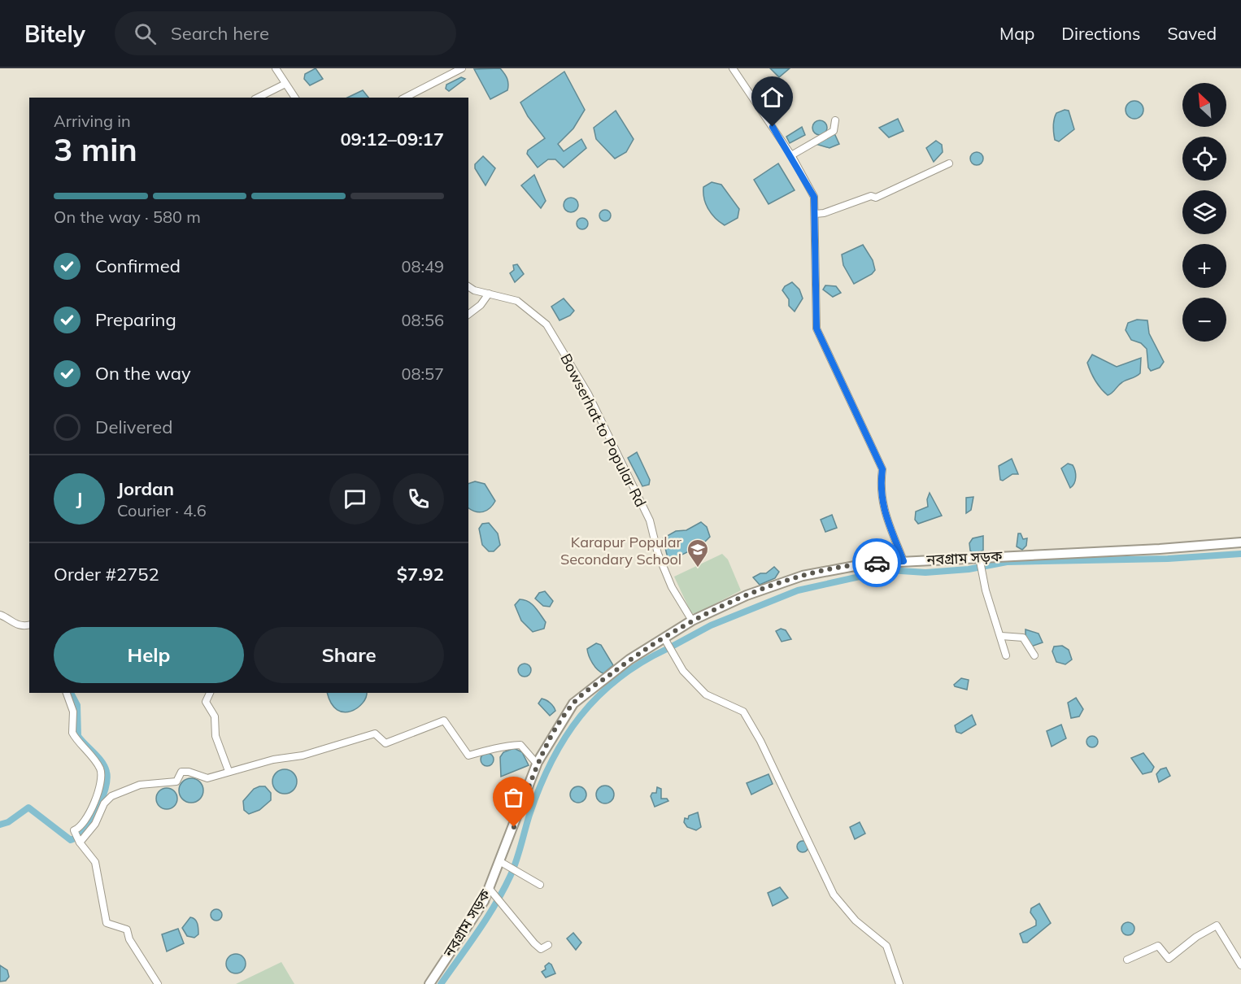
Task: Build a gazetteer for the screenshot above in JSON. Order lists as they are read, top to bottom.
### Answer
{
  "streets": {
    "main road": ["নবগ্রাম সড়ক"],
    "street": ["Bowserhat to Popular Rd"]
  },
  "crossings": [
    ["Bowserhat to Popular Rd", "নবগ্রাম সড়ক"]
  ],
  "places": {
    "school or university": ["Karapur Popular Secondary School"]
  },
  "north": "top left",
  "page": {
    "header": "Bitely",
    "search": "Search here",
    "nav": ["Map", "Directions", "Saved"],
    "map_buttons": ["+", "−"],
    "heading": ["3 min", "Arriving in", "09:12–09:17"],
    "panel": [
      "Jordan",
      "Courier · 4.6",
      "Order #2752",
      "$7.92"
    ],
    "bar": "On the way · 580 m",
    "list": [
      ["Confirmed", "08:49"],
      ["Preparing", "08:56"],
      ["On the way", "08:57"],
      "Delivered"
    ],
    "round": "J",
    "buttons": ["Help", "Share"]
  }
}
